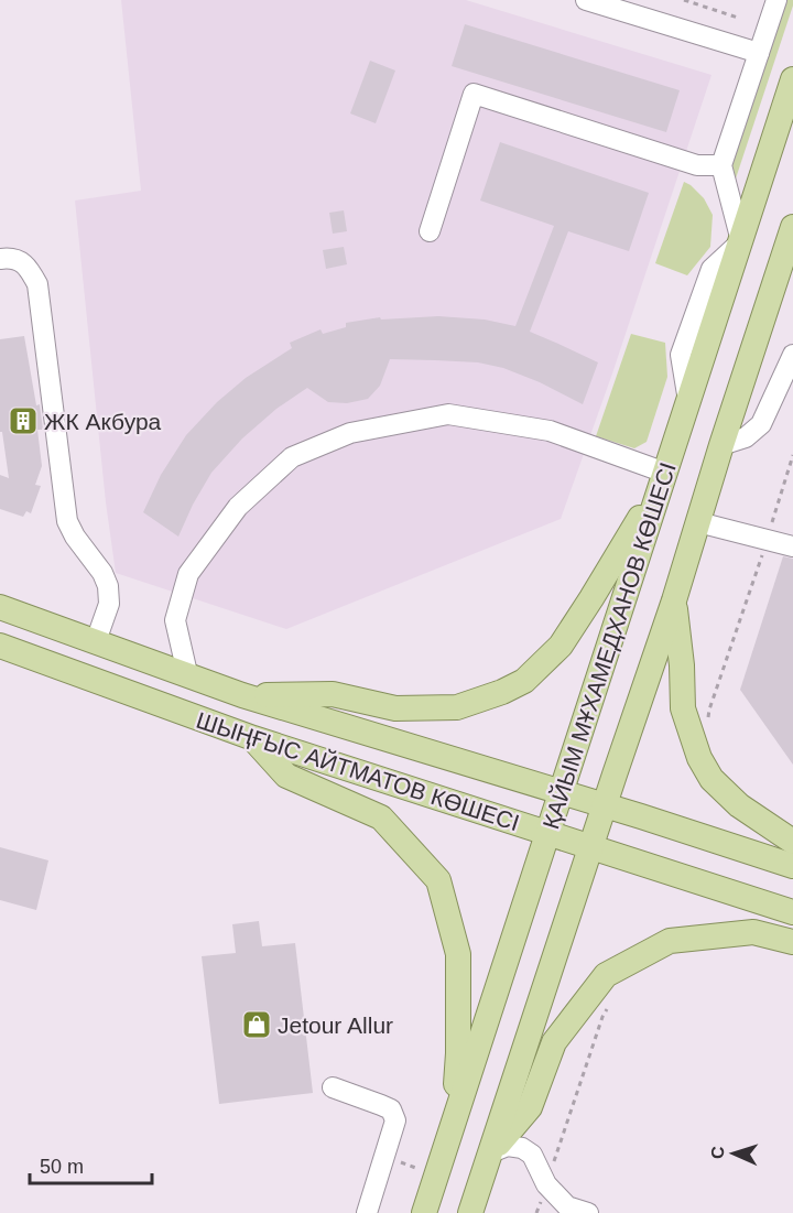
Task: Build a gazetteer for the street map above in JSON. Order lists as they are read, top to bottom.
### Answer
{
  "streets": {
    "main road": ["ҚАЙЫМ МҰХАМЕДХАНОВ КӨШЕСІ", "ШЫҢҒЫС АЙТМАТОВ КӨШЕСІ"]
  },
  "crossings": [
    ["ҚАЙЫМ МҰХАМЕДХАНОВ КӨШЕСІ", "ШЫҢҒЫС АЙТМАТОВ КӨШЕСІ"]
  ],
  "places": {
    "building": ["ЖК Акбура"],
    "shop": ["Jetour Allur"]
  },
  "scale_bar": "50 m",
  "north": "left"
}
